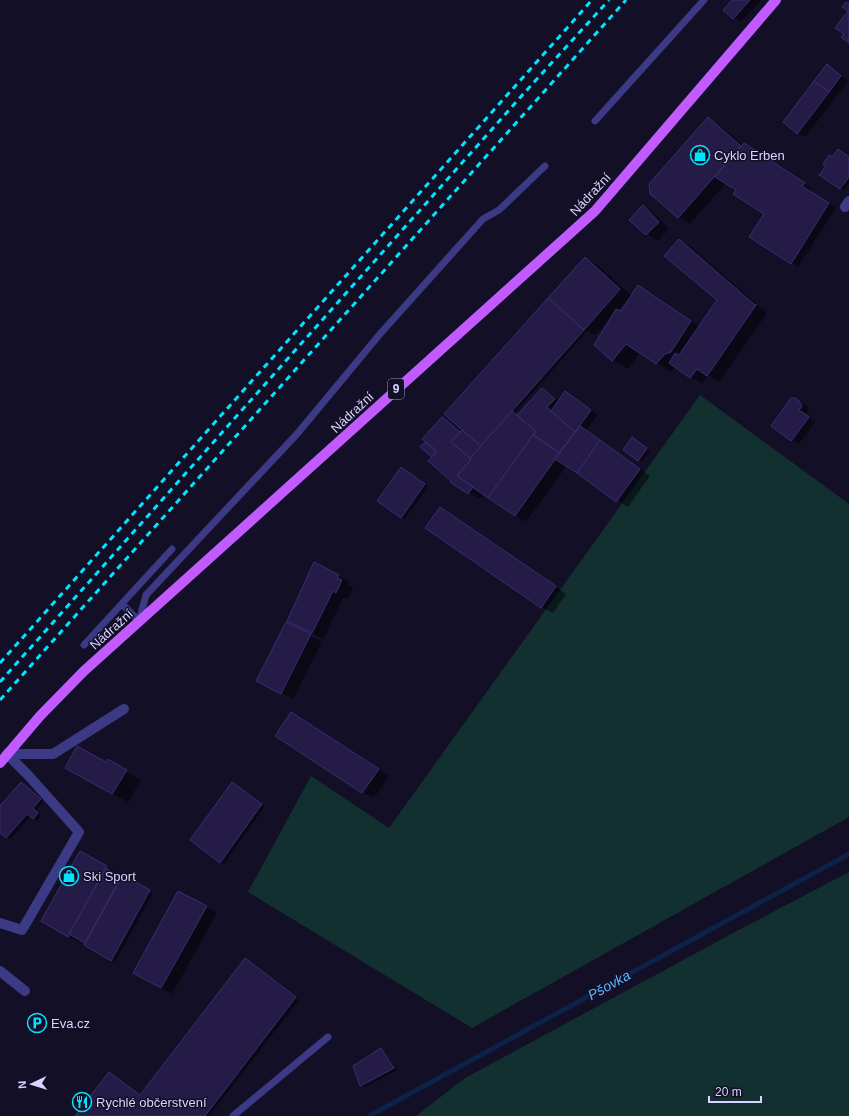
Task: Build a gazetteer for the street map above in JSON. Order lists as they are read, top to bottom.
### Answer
{
  "streets": {
    "main road": ["Nádražní", "9"]
  },
  "water": ["Pšovka"],
  "places": {
    "shop": ["Cyklo Erben", "Ski Sport"],
    "parking": ["Eva.cz"],
    "restaurant": ["Rychlé občerstvení"]
  },
  "scale_bar": "20 m",
  "north": "left"
}
